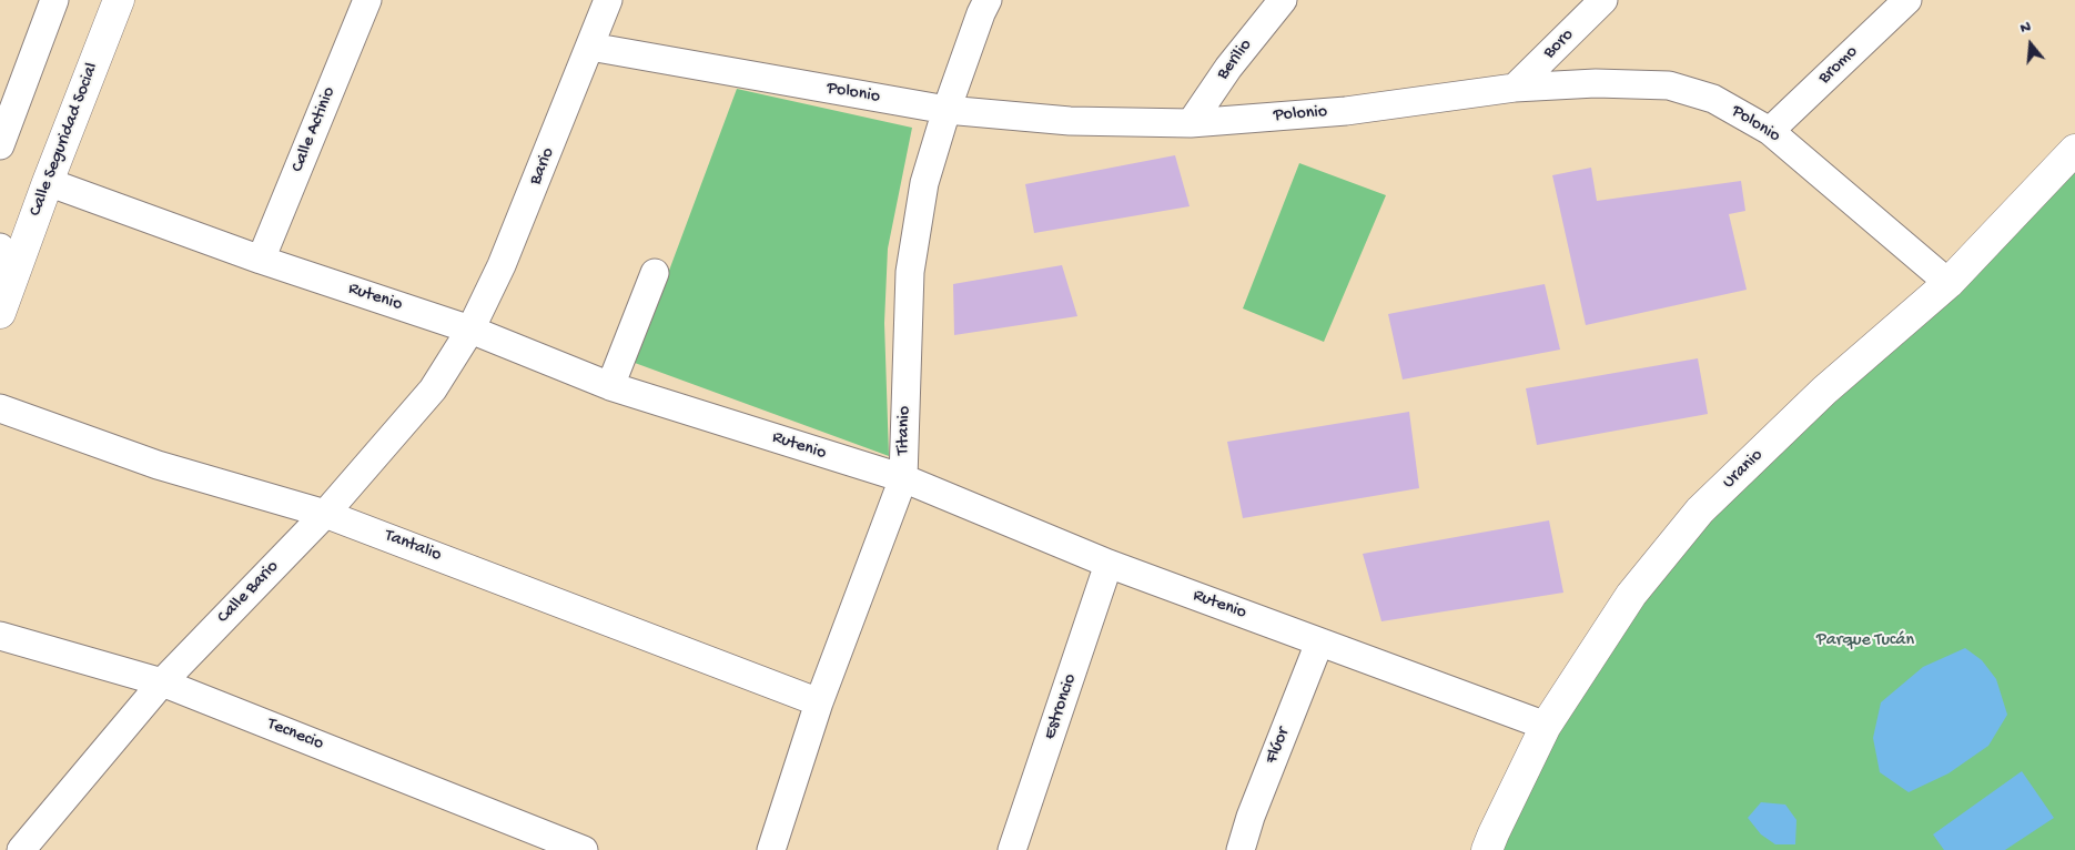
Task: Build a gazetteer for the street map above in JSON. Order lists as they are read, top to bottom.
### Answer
{
  "streets": {
    "street": [
      "Boro",
      "Berilio",
      "Bromo",
      "Polonio",
      "Calle Actinio",
      "Calle Seguridad Social",
      "Bario",
      "Rutenio",
      "Titanio",
      "Uranio",
      "Tantalio",
      "Calle Bario",
      "Estroncio",
      "Tecnecio",
      "Flúor"
    ]
  },
  "crossings": [
    ["Boro", "Polonio"],
    ["Berilio", "Polonio"],
    ["Bromo", "Polonio"],
    ["Polonio", "Bario"],
    ["Polonio", "Titanio"],
    ["Polonio", "Uranio"],
    ["Calle Actinio", "Rutenio"],
    ["Calle Seguridad Social", "Rutenio"],
    ["Bario", "Rutenio"],
    ["Bario", "Calle Bario"],
    ["Rutenio", "Titanio"],
    ["Rutenio", "Uranio"],
    ["Rutenio", "Calle Bario"],
    ["Rutenio", "Estroncio"],
    ["Rutenio", "Flúor"],
    ["Titanio", "Tantalio"],
    ["Tantalio", "Calle Bario"],
    ["Calle Bario", "Tecnecio"]
  ],
  "parks": ["Parque Tucán"],
  "north": "top"
}
